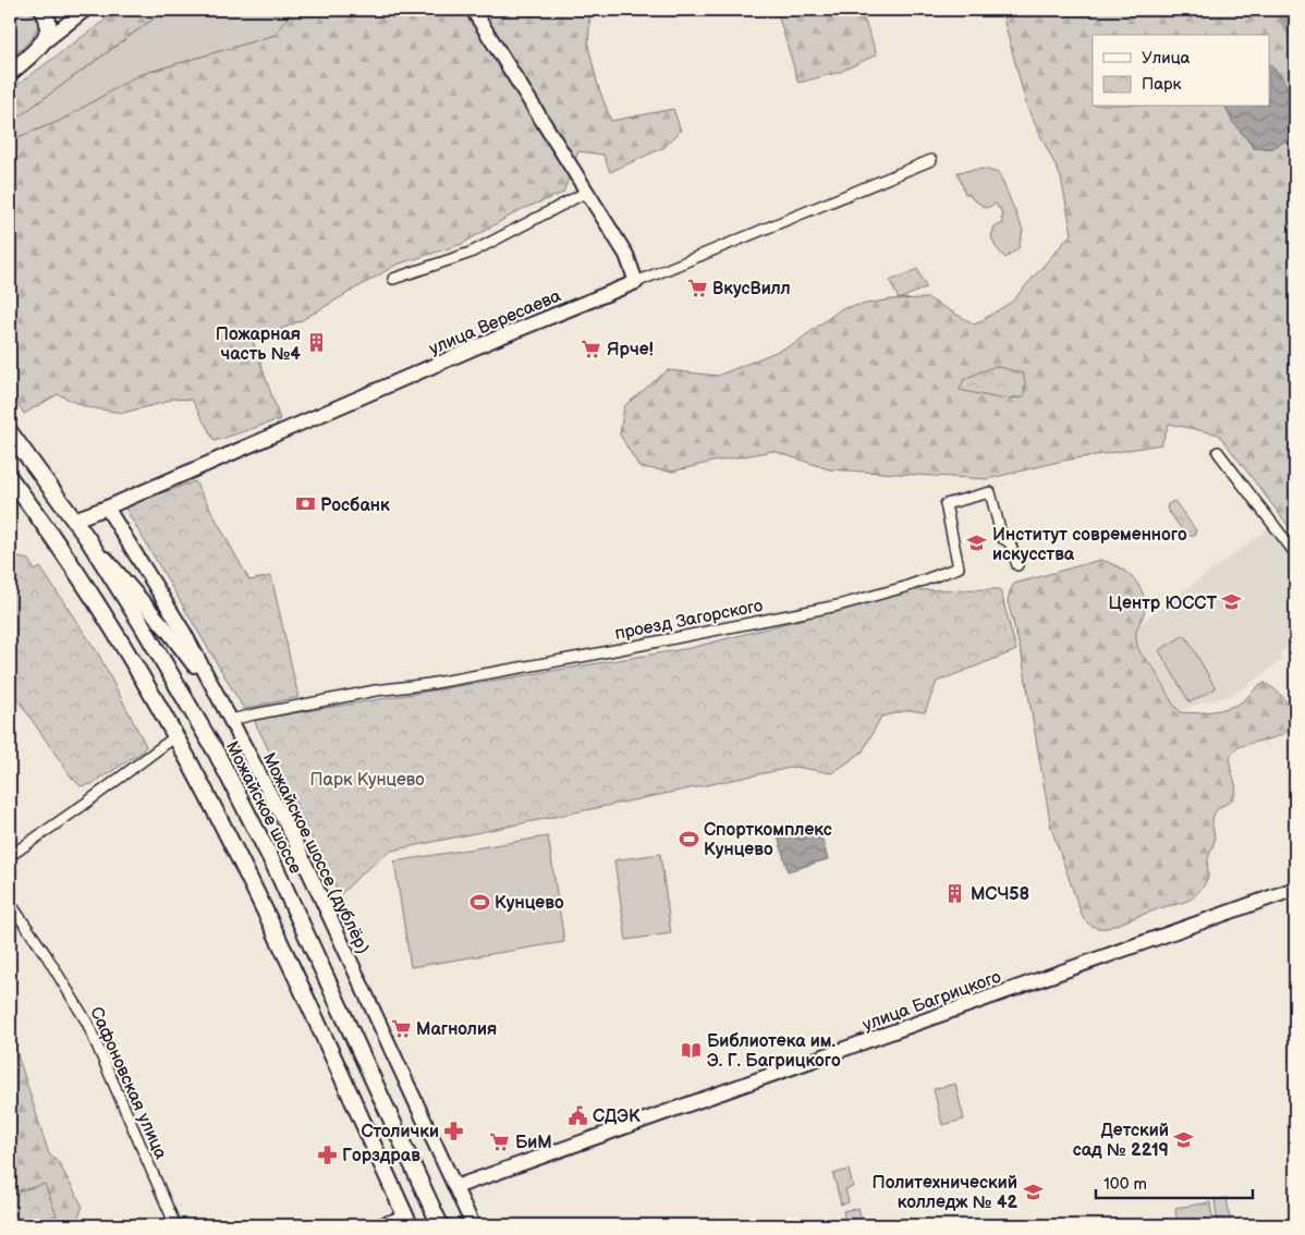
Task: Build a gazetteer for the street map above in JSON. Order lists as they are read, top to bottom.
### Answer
{
  "streets": {
    "main road": ["Можайское шоссе"],
    "street": [
      "улица Вересаева",
      "проезд Загорского",
      "Можайское шоссе (дублёр)",
      "улица Багрицкого",
      "Сафоновская улица"
    ]
  },
  "crossings": [
    ["улица Вересаева", "Можайское шоссе"],
    ["улица Вересаева", "Можайское шоссе (дублёр)"],
    ["проезд Загорского", "Можайское шоссе (дублёр)"],
    ["Можайское шоссе (дублёр)", "улица Багрицкого"]
  ],
  "parks": ["Парк Кунцево"],
  "places": {
    "supermarket": [
      "ВкусВилл",
      "Ярче!",
      "Магнолия",
      "БиМ"
    ],
    "building": ["Пожарная часть №4", "МСЧ58"],
    "bank": ["Росбанк"],
    "school or university": [
      "Институт современного искусства",
      "Центр ЮССТ",
      "Детский сад № 2219",
      "Политехнический колледж № 42"
    ],
    "sports": ["Спорткомплекс Кунцево", "Кунцево"],
    "library": ["Библиотека им. Э. Г. Багрицкого"],
    "public building": ["СДЭК"],
    "pharmacy": ["Столички", "Горздрав"]
  },
  "legend": ["Улица", "Парк"],
  "scale_bar": "100 m"
}
